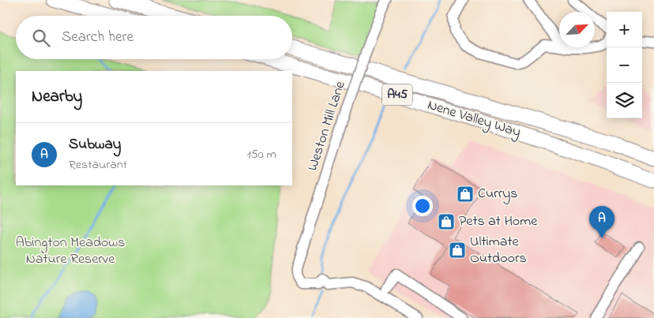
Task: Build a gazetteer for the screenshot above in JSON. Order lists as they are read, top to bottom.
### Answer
{
  "streets": {
    "highway": ["A45", "Nene Valley Way"],
    "street": ["Weston Mill Lane"]
  },
  "parks": ["Abington Meadows Nature Reserve"],
  "places": {
    "shop": ["Currys", "Pets at Home", "Ultimate Outdoors"]
  },
  "north": "top right",
  "page": {
    "map_buttons": ["+", "−"],
    "search": "Search here",
    "heading": "Nearby",
    "list": [
      {
        "mark": "A",
        "name": "Subway",
        "note": "Restaurant",
        "value": "150 m"
      }
    ],
    "pins": "A"
  }
}
